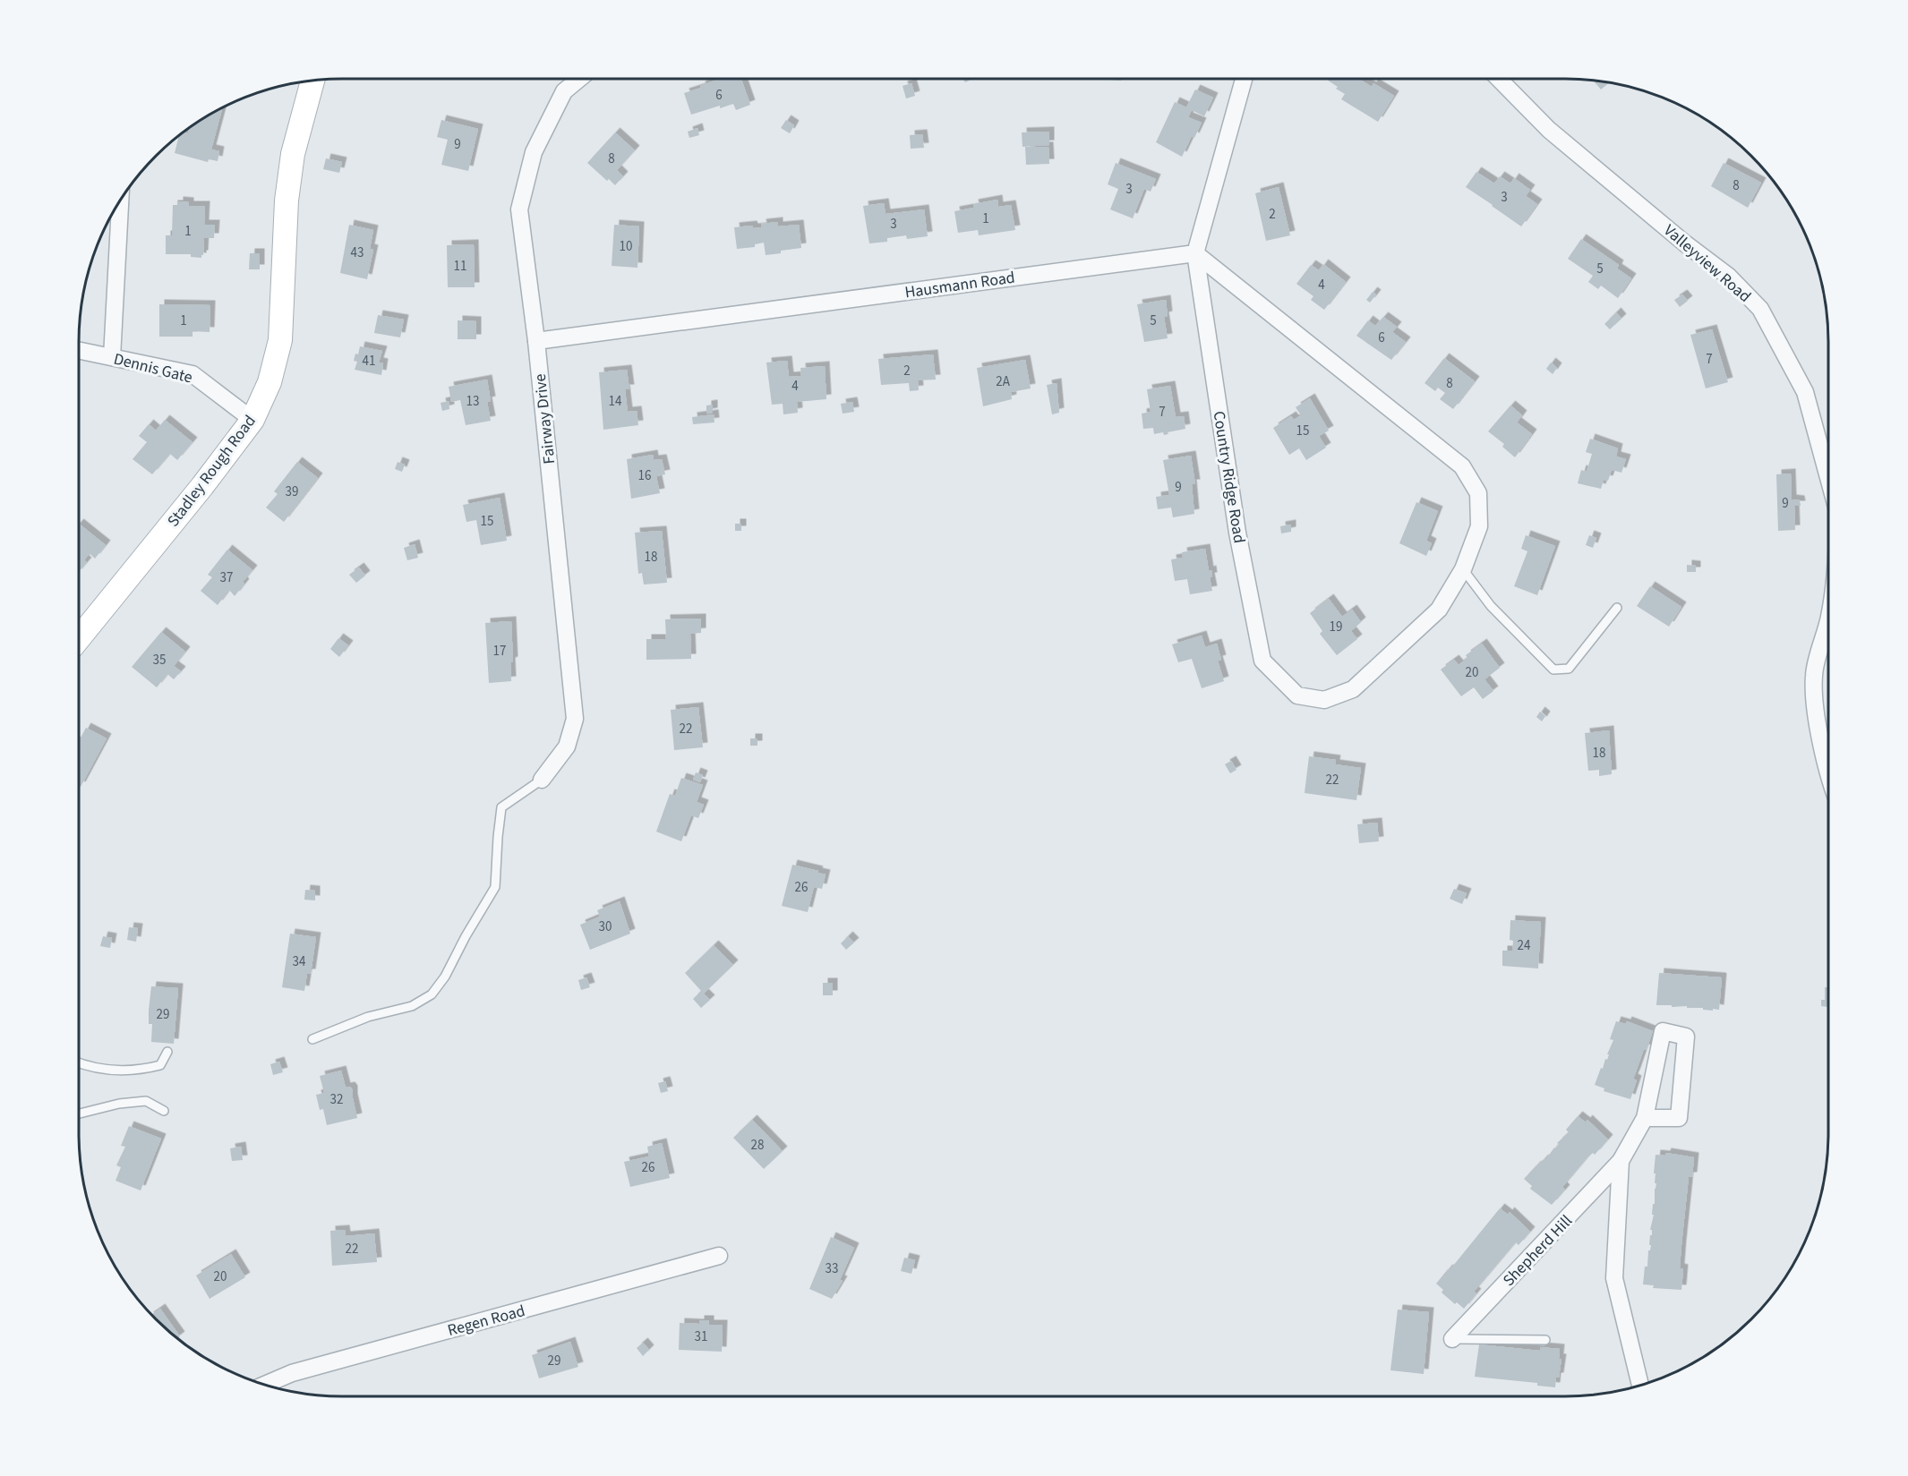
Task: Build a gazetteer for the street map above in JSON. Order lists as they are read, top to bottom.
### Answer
{
  "streets": {
    "main road": ["Stadley Rough Road"],
    "street": [
      "Valleyview Road",
      "Hausmann Road",
      "Dennis Gate",
      "Fairway Drive",
      "Country Ridge Road",
      "Shepherd Hill",
      "Regen Road"
    ]
  },
  "crossings": [
    ["Hausmann Road", "Fairway Drive"],
    ["Hausmann Road", "Country Ridge Road"],
    ["Dennis Gate", "Stadley Rough Road"]
  ],
  "house_numbers": [
    "6",
    "9",
    "8",
    "8",
    "3",
    "3",
    "2",
    "1",
    "3",
    "1",
    "10",
    "43",
    "11",
    "5",
    "4",
    "1",
    "5",
    "6",
    "7",
    "41",
    "2",
    "2A",
    "8",
    "4",
    "13",
    "14",
    "7",
    "15",
    "16",
    "9",
    "39",
    "9",
    "15",
    "18",
    "37",
    "19",
    "17",
    "35",
    "20",
    "22",
    "18",
    "22",
    "26",
    "30",
    "24",
    "34",
    "29",
    "32",
    "28",
    "26",
    "22",
    "33",
    "20",
    "31",
    "29"
  ]
}
